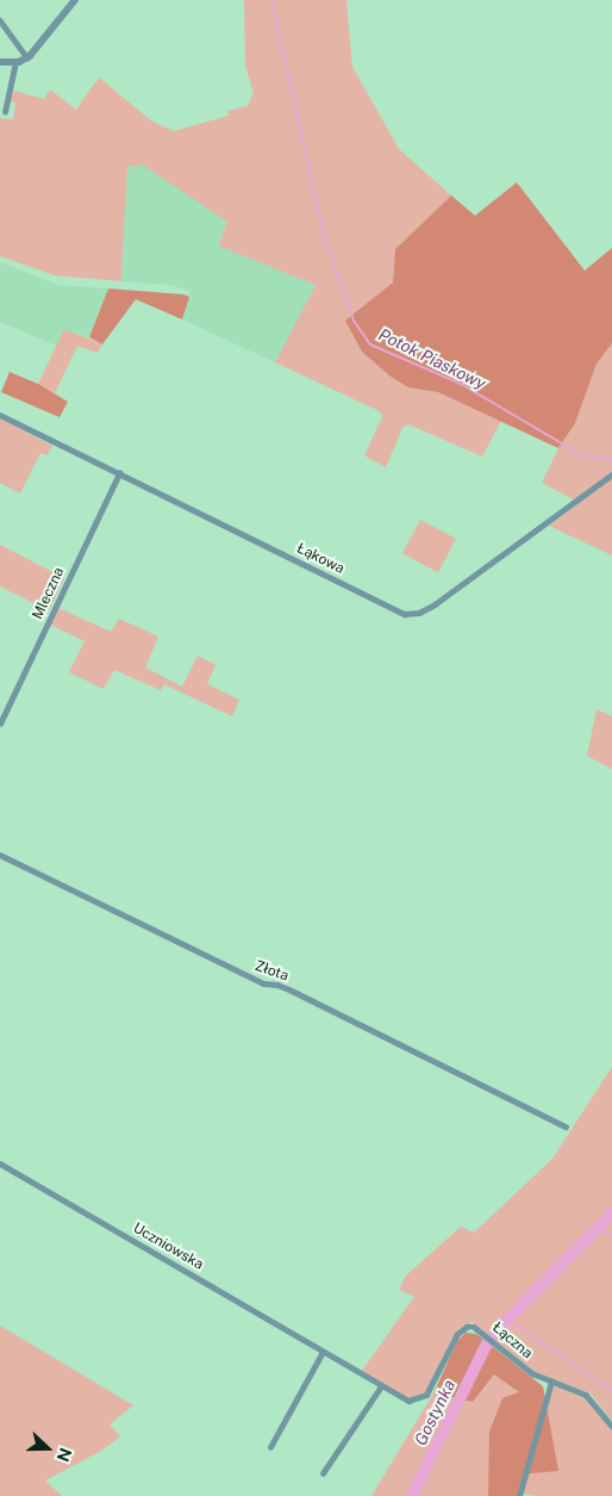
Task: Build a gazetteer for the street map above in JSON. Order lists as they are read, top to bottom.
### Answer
{
  "streets": {
    "street": [
      "Łąkowa",
      "Mleczna",
      "Złota",
      "Uczniowska",
      "Łączna"
    ]
  },
  "crossings": [
    ["Łąkowa", "Mleczna"],
    ["Uczniowska", "Łączna"]
  ],
  "water": ["Potok Piaskowy", "Gostynka"],
  "north": "right"
}
